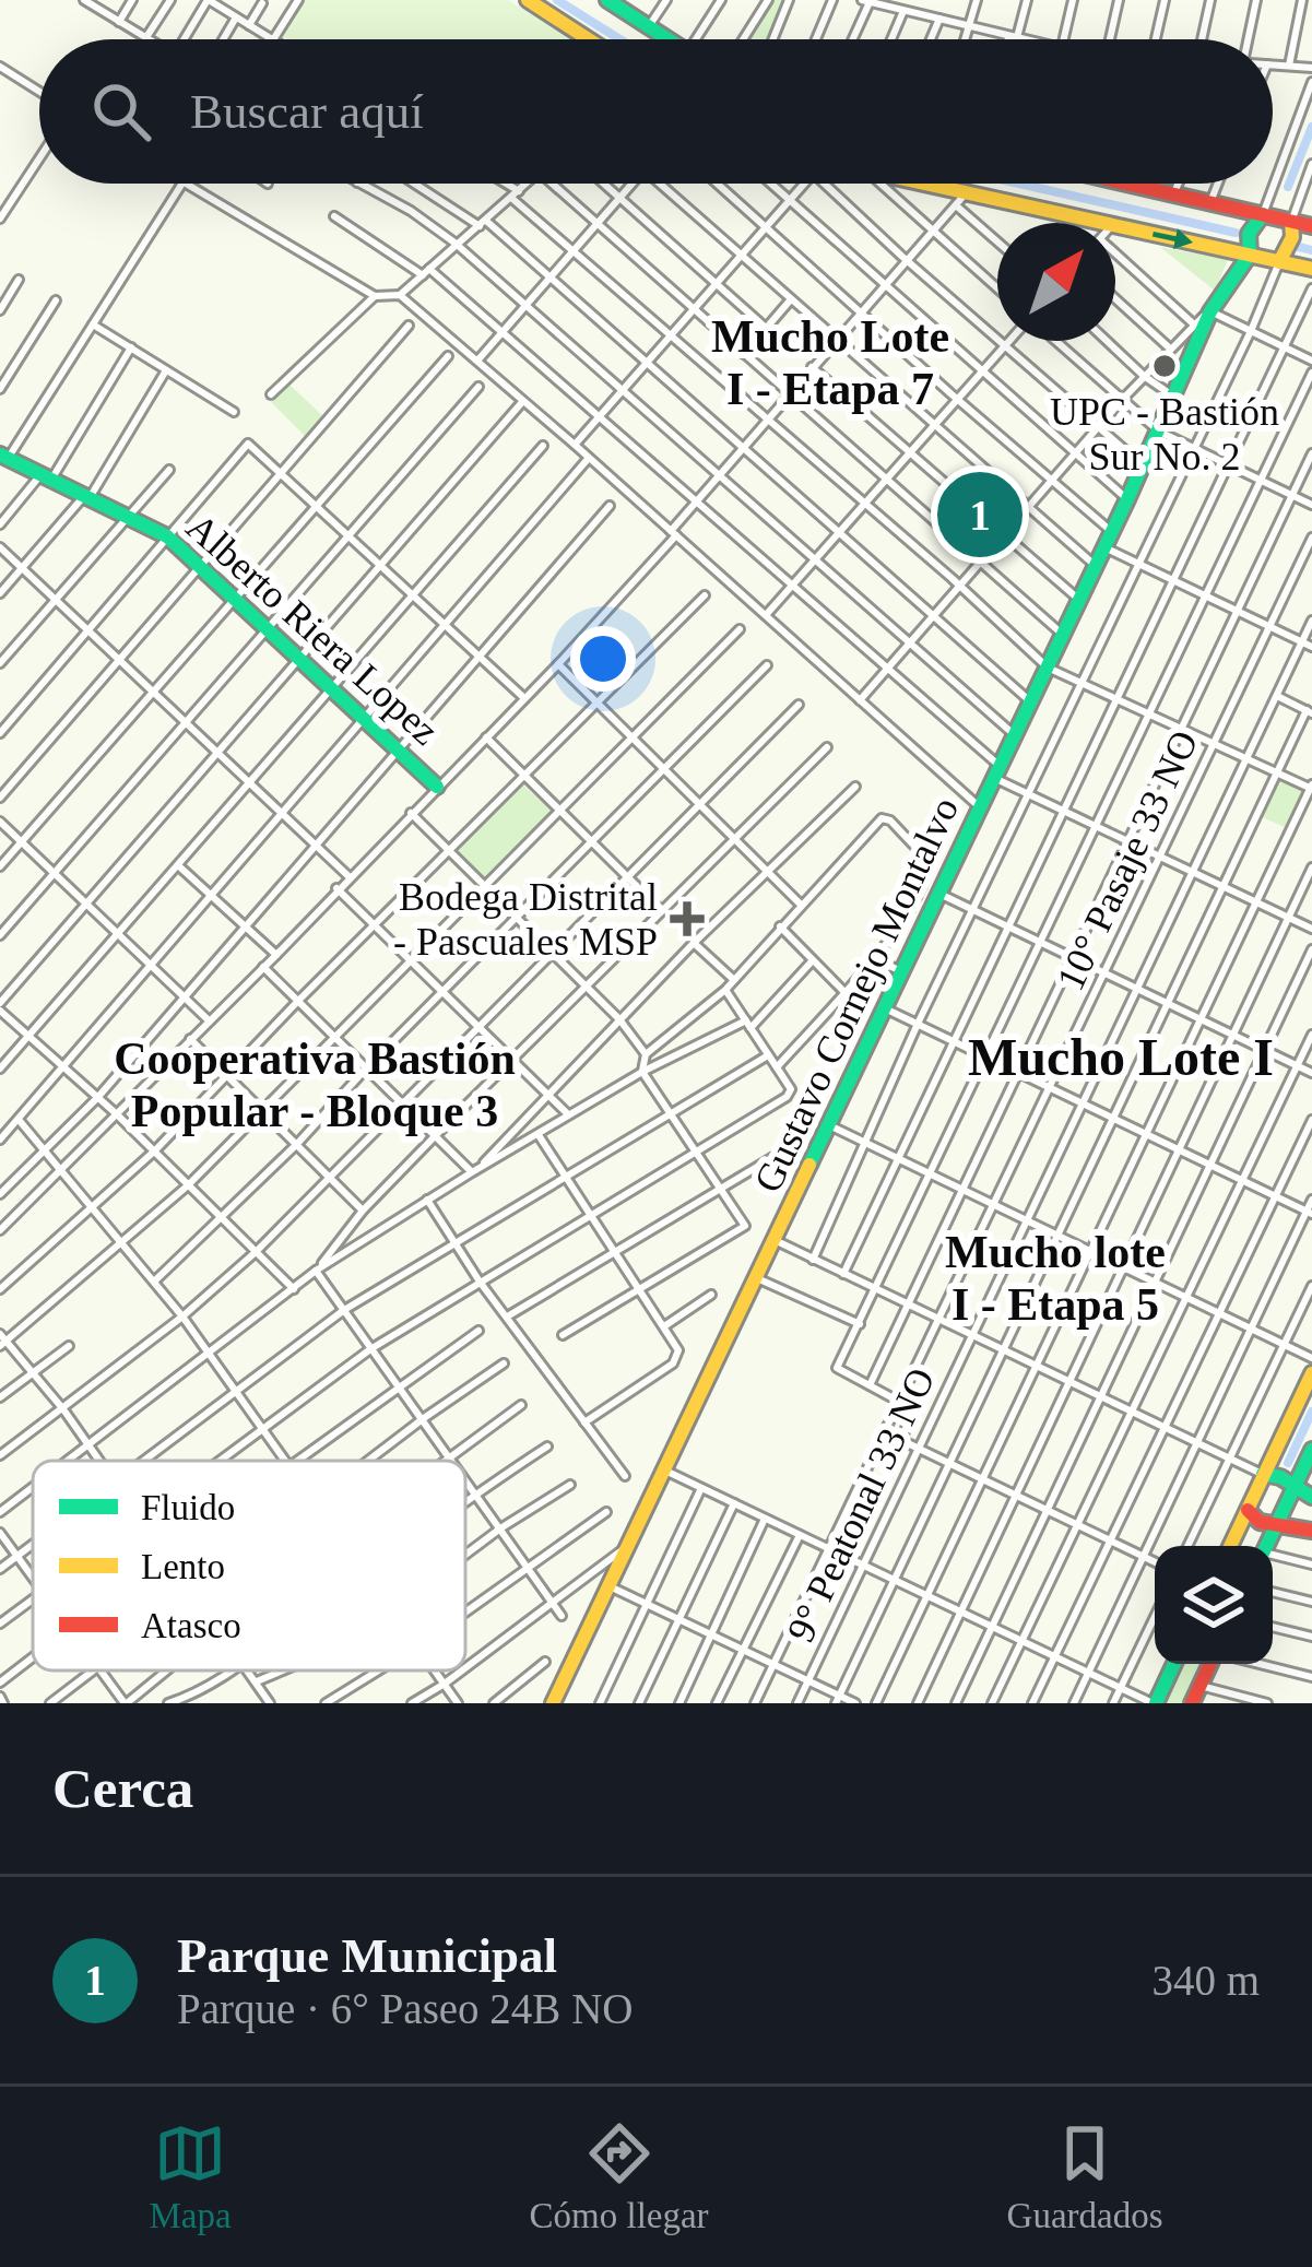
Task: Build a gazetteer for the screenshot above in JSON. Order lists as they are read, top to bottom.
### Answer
{
  "streets": {
    "street": [
      "Alberto Riera Lopez",
      "10° Pasaje 33 NO",
      "Gustavo Cornejo Montalvo",
      "9° Peatonal 33 NO"
    ]
  },
  "districts": [
    "Mucho Lote I - Etapa 7",
    "Mucho Lote I",
    "Cooperativa Bastión Popular - Bloque 3",
    "Mucho lote I - Etapa 5"
  ],
  "places": {
    "other": ["UPC - Bastión Sur No. 2"],
    "health": ["Bodega Distrital - Pascuales MSP"]
  },
  "legend": ["Fluido", "Lento", "Atasco"],
  "north": "top right",
  "page": {
    "search": "Buscar aquí",
    "pins": "1",
    "heading": "Cerca",
    "list": [
      {
        "mark": "1",
        "name": "Parque Municipal",
        "note": "Parque · 6° Paseo 24B NO",
        "value": "340 m"
      }
    ],
    "nav": ["Mapa", "Cómo llegar", "Guardados"]
  }
}
